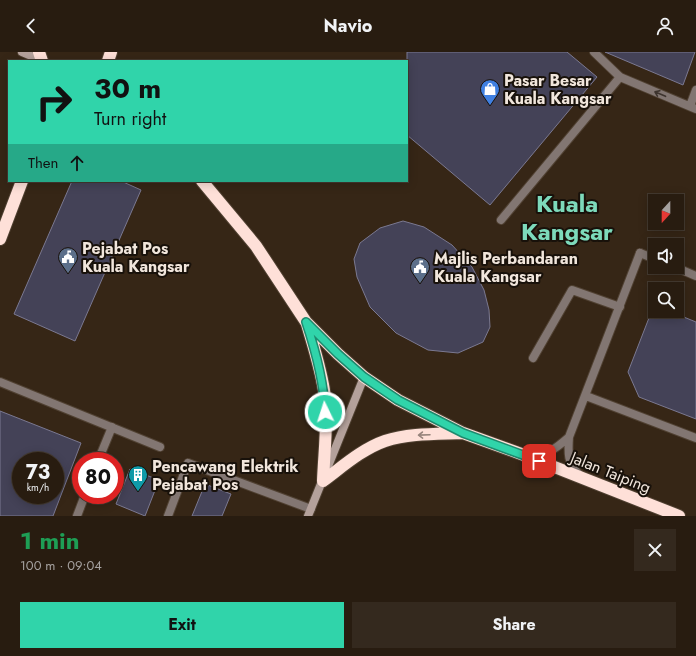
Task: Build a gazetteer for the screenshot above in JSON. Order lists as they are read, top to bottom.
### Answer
{
  "streets": {
    "highway": ["Jalan Taiping"]
  },
  "districts": ["Kuala Kangsar"],
  "places": {
    "shop": ["Pasar Besar Kuala Kangsar"],
    "public building": ["Pejabat Pos Kuala Kangsar", "Majlis Perbandaran Kuala Kangsar"],
    "building": ["Pencawang Elektrik Pejabat Pos"]
  },
  "north": "bottom",
  "page": {
    "header": "Navio",
    "turn": ["30 m", "Turn right"],
    "then": "Then",
    "speed": "73 km/h",
    "limit": "80",
    "heading": ["1 min", "100 m · 09:04"],
    "buttons": ["Exit", "Share"]
  }
}
